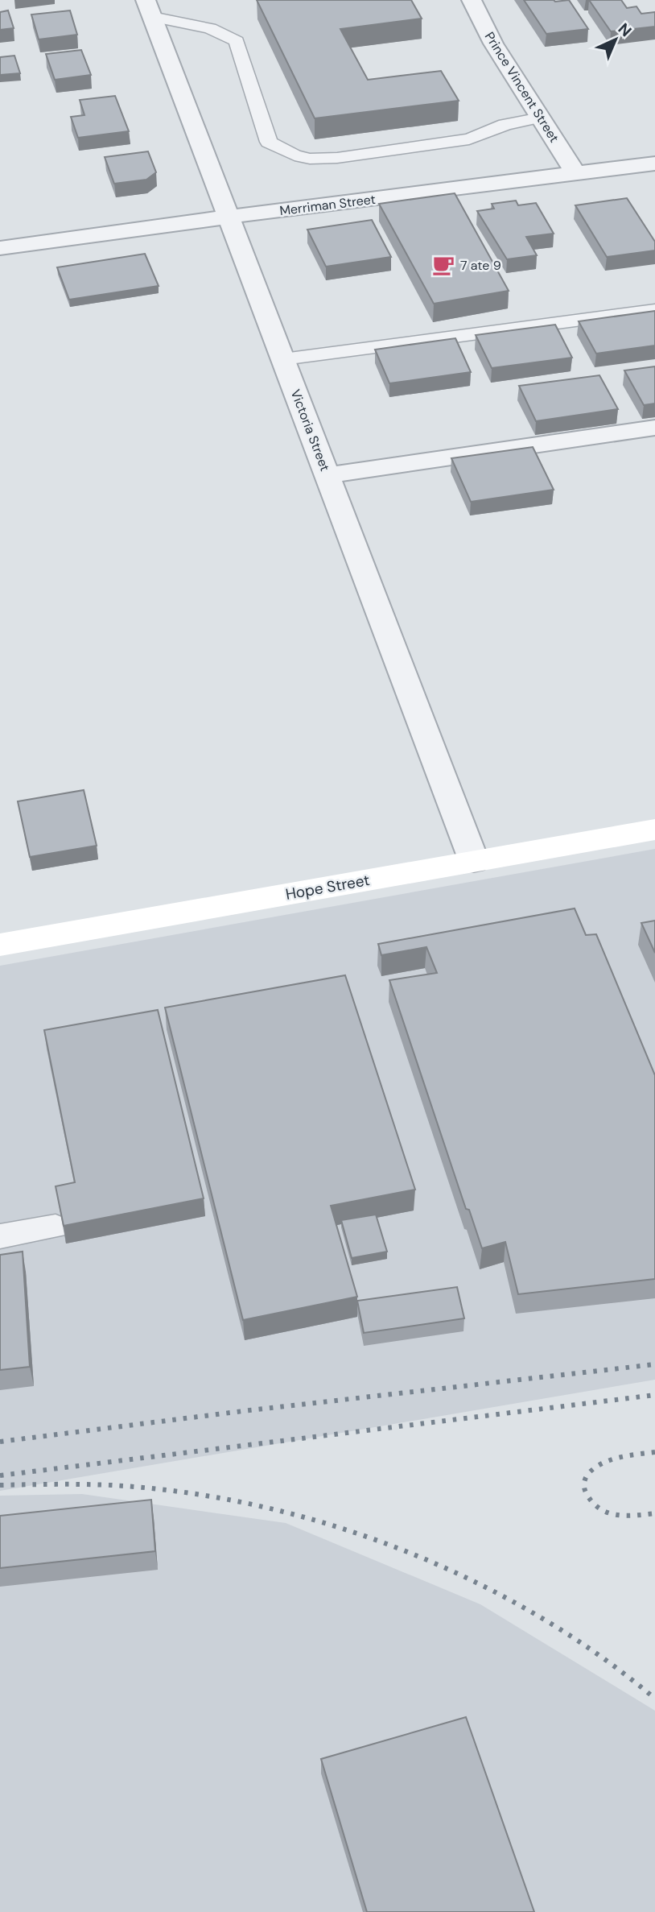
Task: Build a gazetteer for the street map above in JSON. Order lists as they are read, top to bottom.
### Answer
{
  "streets": {
    "street": [
      "Prince Vincent Street",
      "Merriman Street",
      "Victoria Street",
      "Hope Street"
    ]
  },
  "crossings": [
    ["Prince Vincent Street", "Merriman Street"],
    ["Merriman Street", "Victoria Street"],
    ["Victoria Street", "Hope Street"]
  ],
  "places": {
    "cafe": ["7 ate 9"]
  },
  "north": "top right"
}
